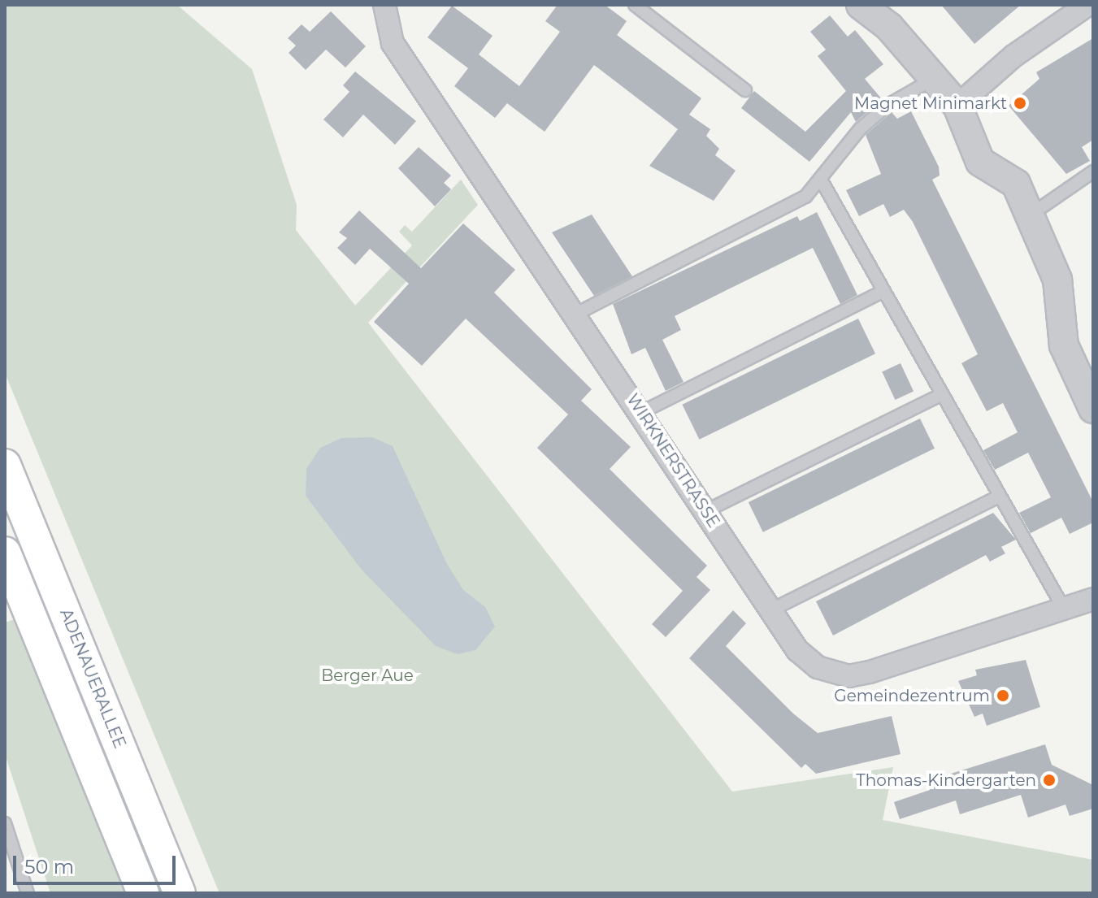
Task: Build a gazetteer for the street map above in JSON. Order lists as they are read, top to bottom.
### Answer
{
  "streets": {
    "main road": ["ADENAUERALLEE"],
    "street": ["WIRKNERSTRASSE"]
  },
  "parks": ["Berger Aue"],
  "places": ["Magnet Minimarkt", "Gemeindezentrum", "Thomas-Kindergarten"],
  "scale_bar": "50 m"
}
